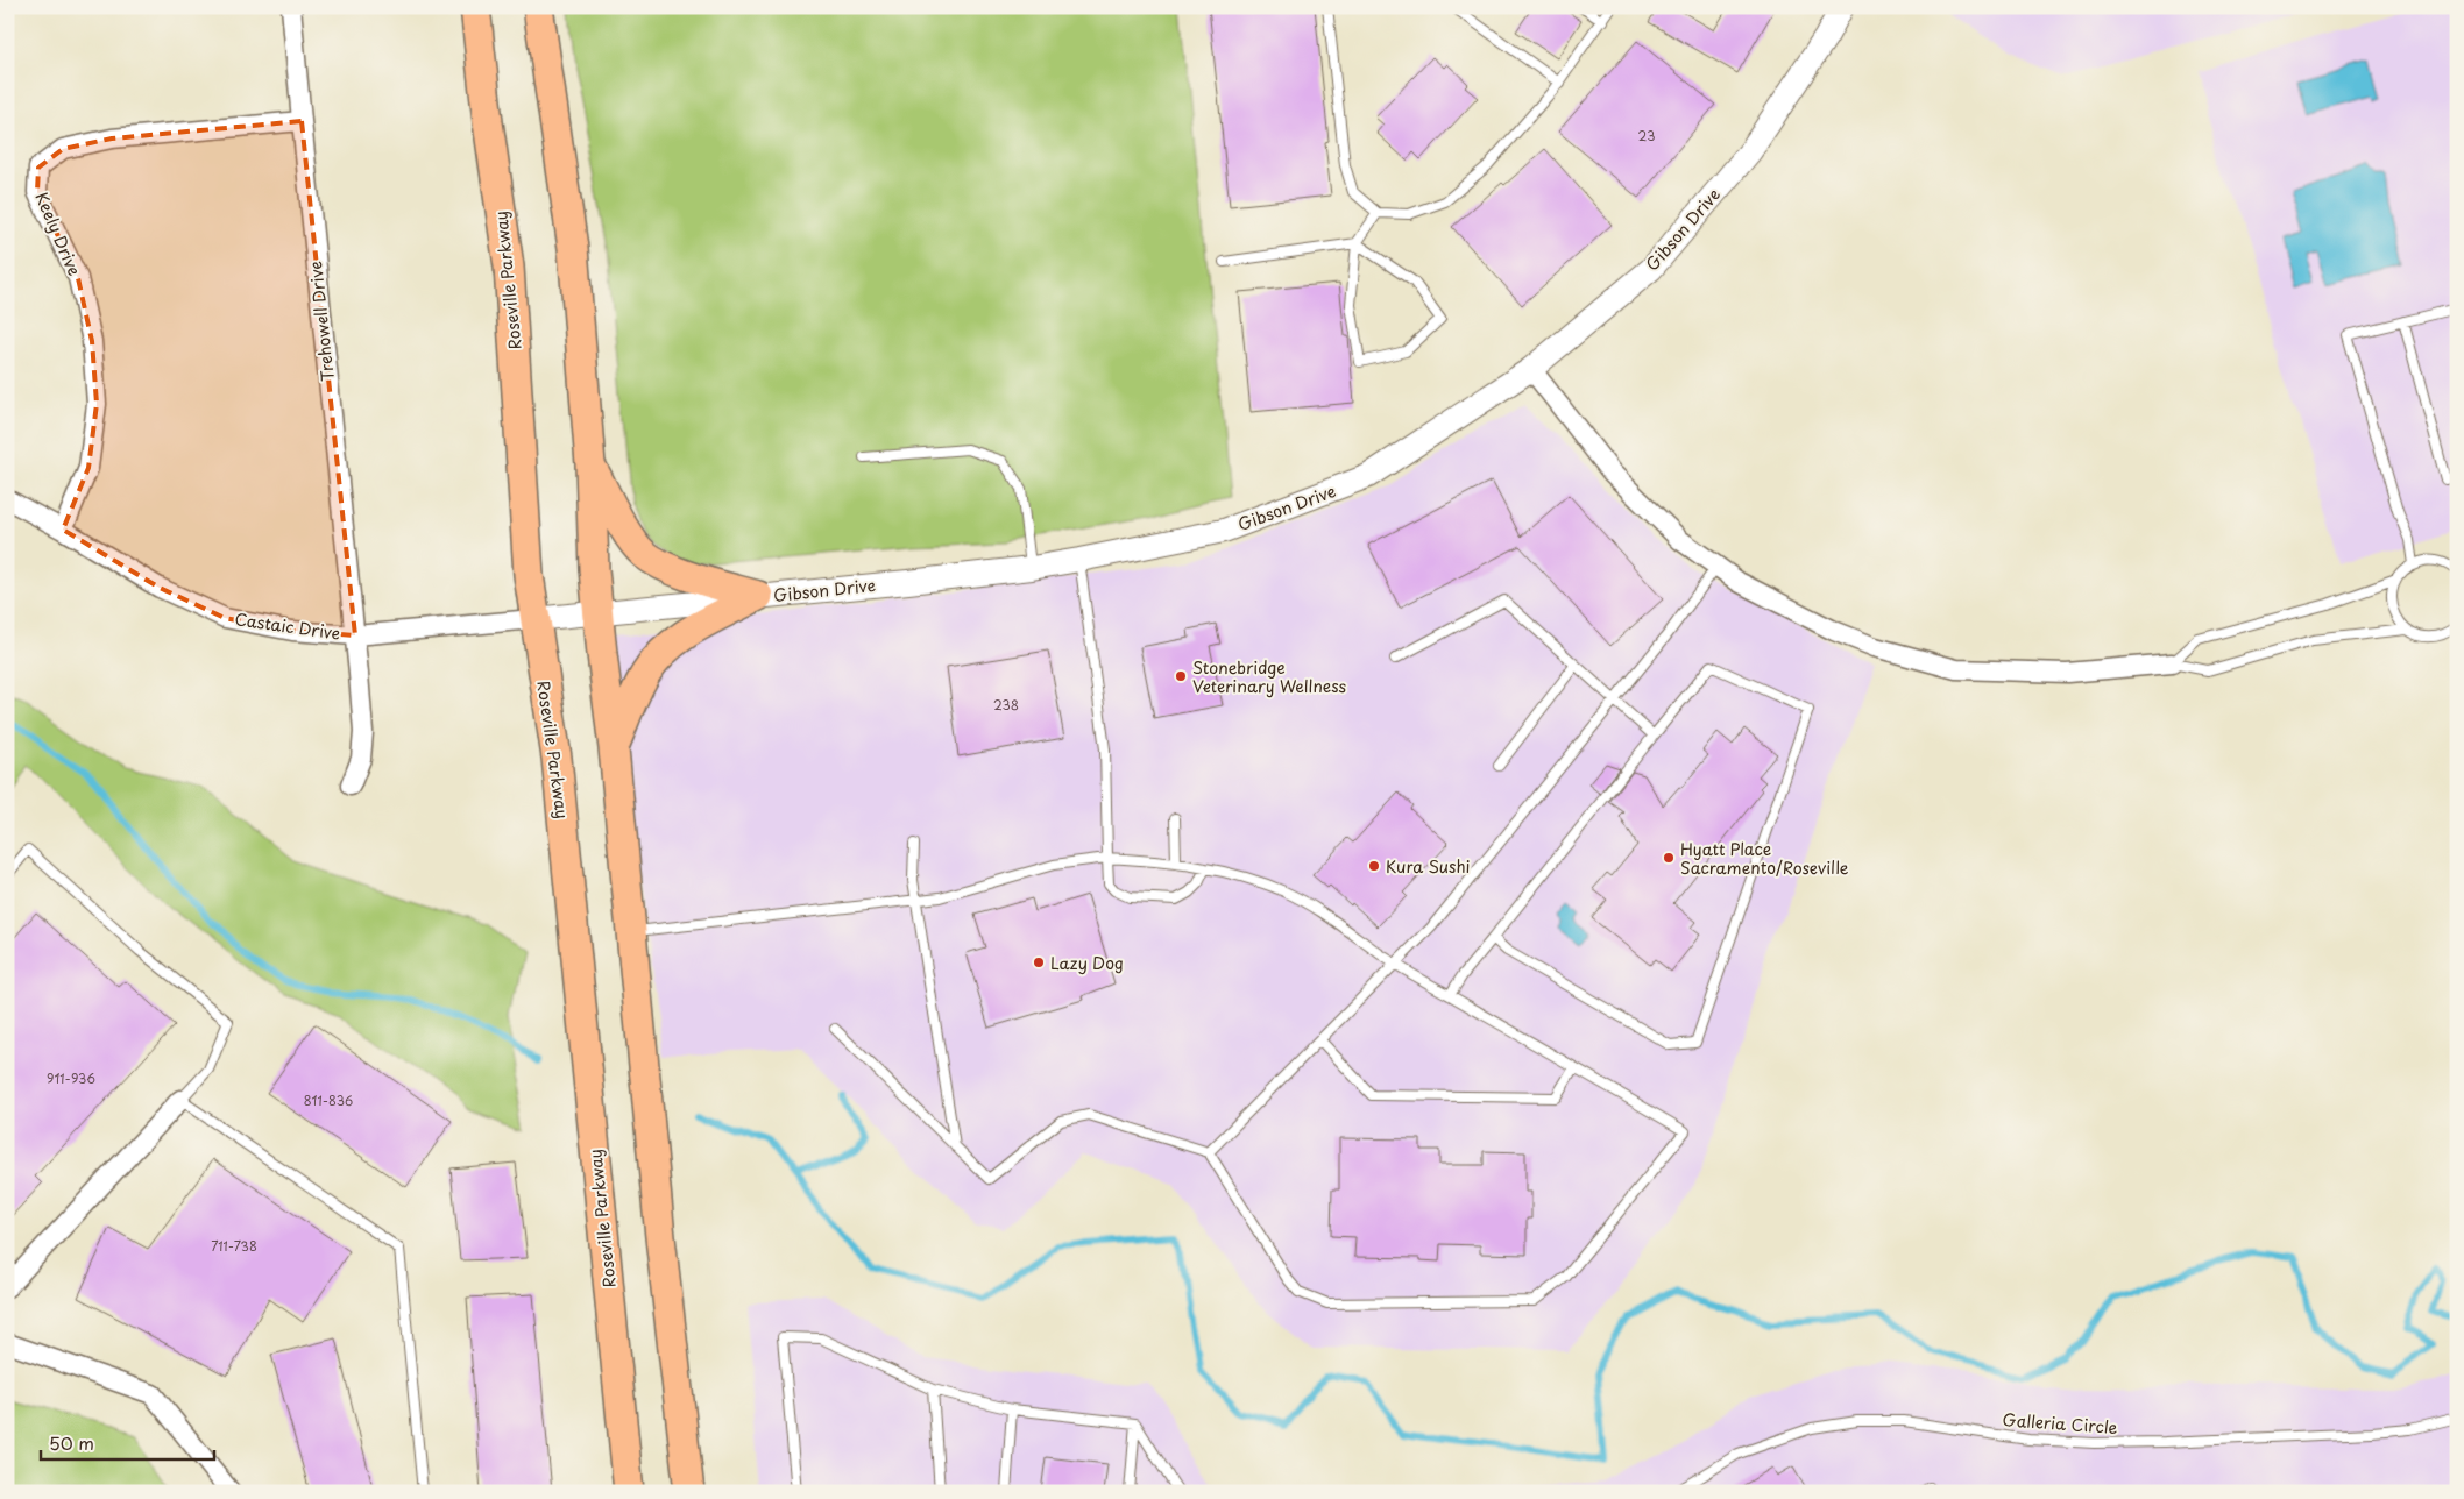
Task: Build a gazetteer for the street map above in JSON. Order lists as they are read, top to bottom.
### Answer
{
  "streets": {
    "main road": ["Roseville Parkway"],
    "street": [
      "Gibson Drive",
      "Keely Drive",
      "Trehowell Drive",
      "Castaic Drive"
    ],
    "lane": ["Galleria Circle"]
  },
  "crossings": [
    ["Gibson Drive", "Roseville Parkway"],
    ["Gibson Drive", "Castaic Drive"],
    ["Keely Drive", "Trehowell Drive"],
    ["Keely Drive", "Castaic Drive"],
    ["Roseville Parkway", "Castaic Drive"],
    ["Trehowell Drive", "Castaic Drive"]
  ],
  "places": [
    "Stonebridge Veterinary Wellness",
    "Hyatt Place Sacramento/Roseville",
    "Kura Sushi",
    "Lazy Dog"
  ],
  "house_numbers": [
    "23",
    "238",
    "911-936",
    "811-836",
    "711-738"
  ],
  "scale_bar": "50 m"
}
